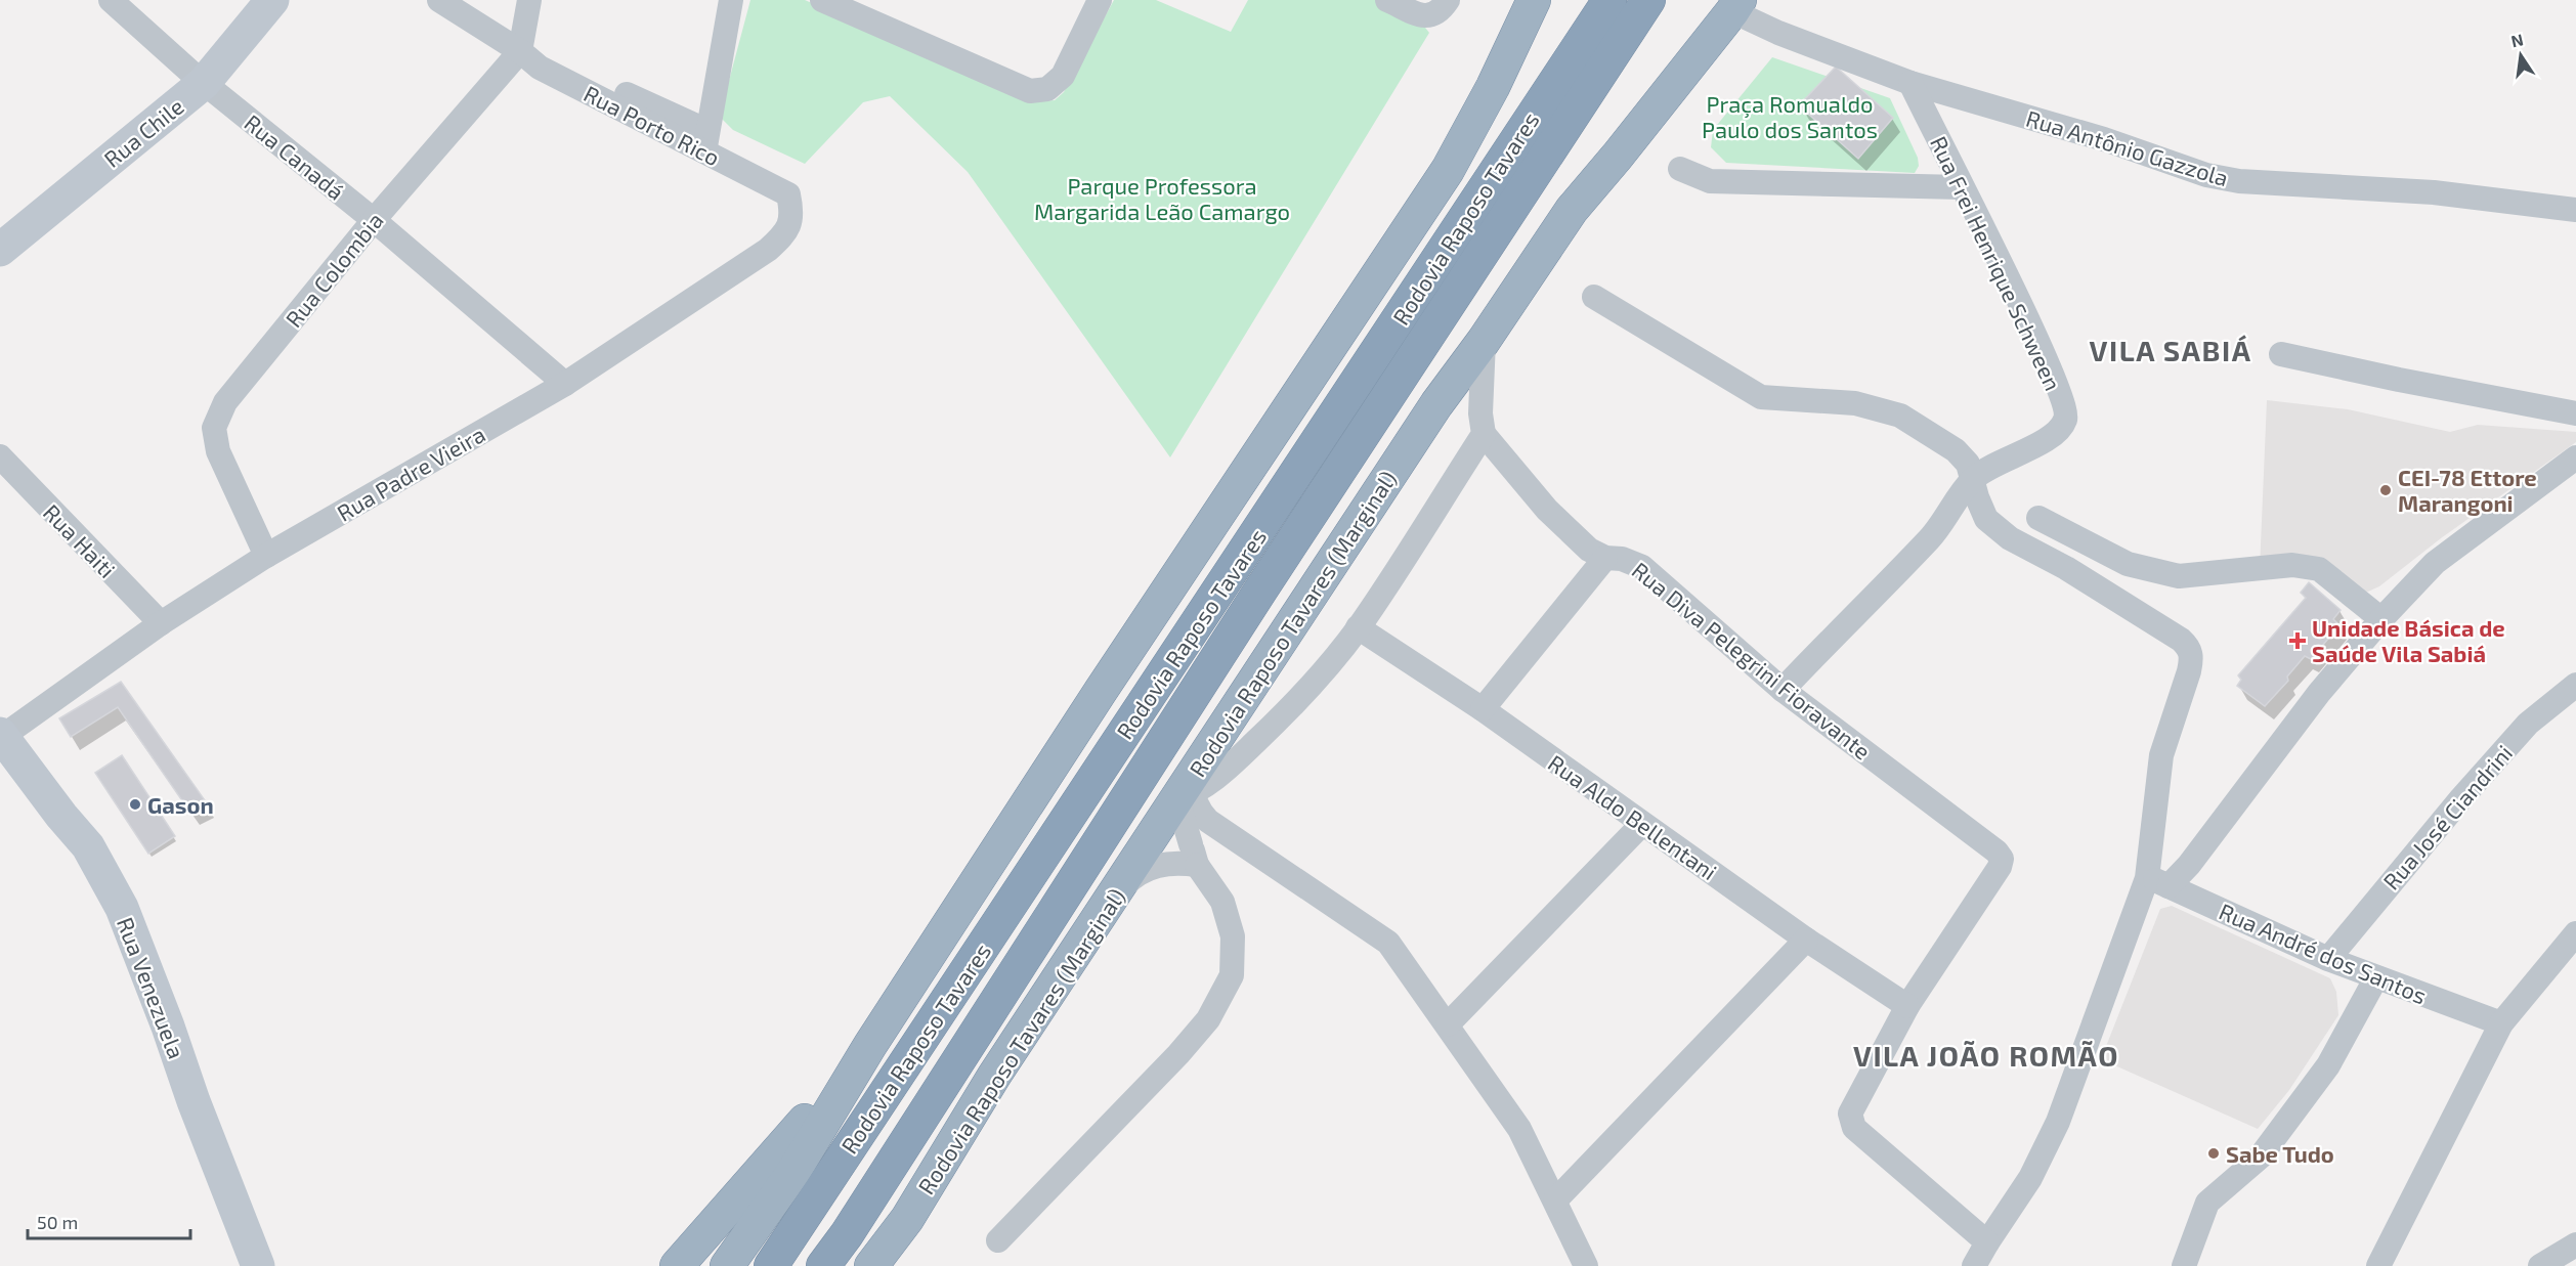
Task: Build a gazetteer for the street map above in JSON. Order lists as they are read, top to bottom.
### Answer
{
  "streets": {
    "highway": ["Rodovia Raposo Tavares", "Rodovia Raposo Tavares (Marginal)"],
    "main road": ["Rua Chile", "Rua Venezuela"],
    "street": [
      "Rua Porto Rico",
      "Rua Antônio Gazzola",
      "Rua Canadá",
      "Rua Frei Henrique Schween",
      "Rua Colombia",
      "Rua Padre Vieira",
      "Rua Haiti",
      "Rua Diva Pelegrini Fioravante",
      "Rua Aldo Bellentani",
      "Rua José Ciandrini",
      "Rua André dos Santos"
    ]
  },
  "crossings": [
    ["Rua Porto Rico", "Rua Colombia"],
    ["Rua Porto Rico", "Rua Padre Vieira"],
    ["Rua Chile", "Rua Canadá"],
    ["Rua Antônio Gazzola", "Rua Frei Henrique Schween"],
    ["Rua Antônio Gazzola", "Rodovia Raposo Tavares (Marginal)"],
    ["Rua Canadá", "Rua Colombia"],
    ["Rua Canadá", "Rua Padre Vieira"],
    ["Rua Frei Henrique Schween", "Rua Diva Pelegrini Fioravante"],
    ["Rua Colombia", "Rua Padre Vieira"],
    ["Rua Padre Vieira", "Rua Haiti"],
    ["Rua Padre Vieira", "Rua Venezuela"],
    ["Rua Diva Pelegrini Fioravante", "Rua Aldo Bellentani"],
    ["Rua José Ciandrini", "Rua André dos Santos"]
  ],
  "districts": ["VILA SABIÁ", "VILA JOÃO ROMÃO"],
  "parks": ["Praça Romualdo Paulo dos Santos", "Parque Professora Margarida Leão Camargo"],
  "places": {
    "other": ["CEI-78 Ettore Marangoni", "Gason", "Sabe Tudo"],
    "health": ["Unidade Básica de Saúde Vila Sabiá"]
  },
  "scale_bar": "50 m",
  "north": "top"
}
